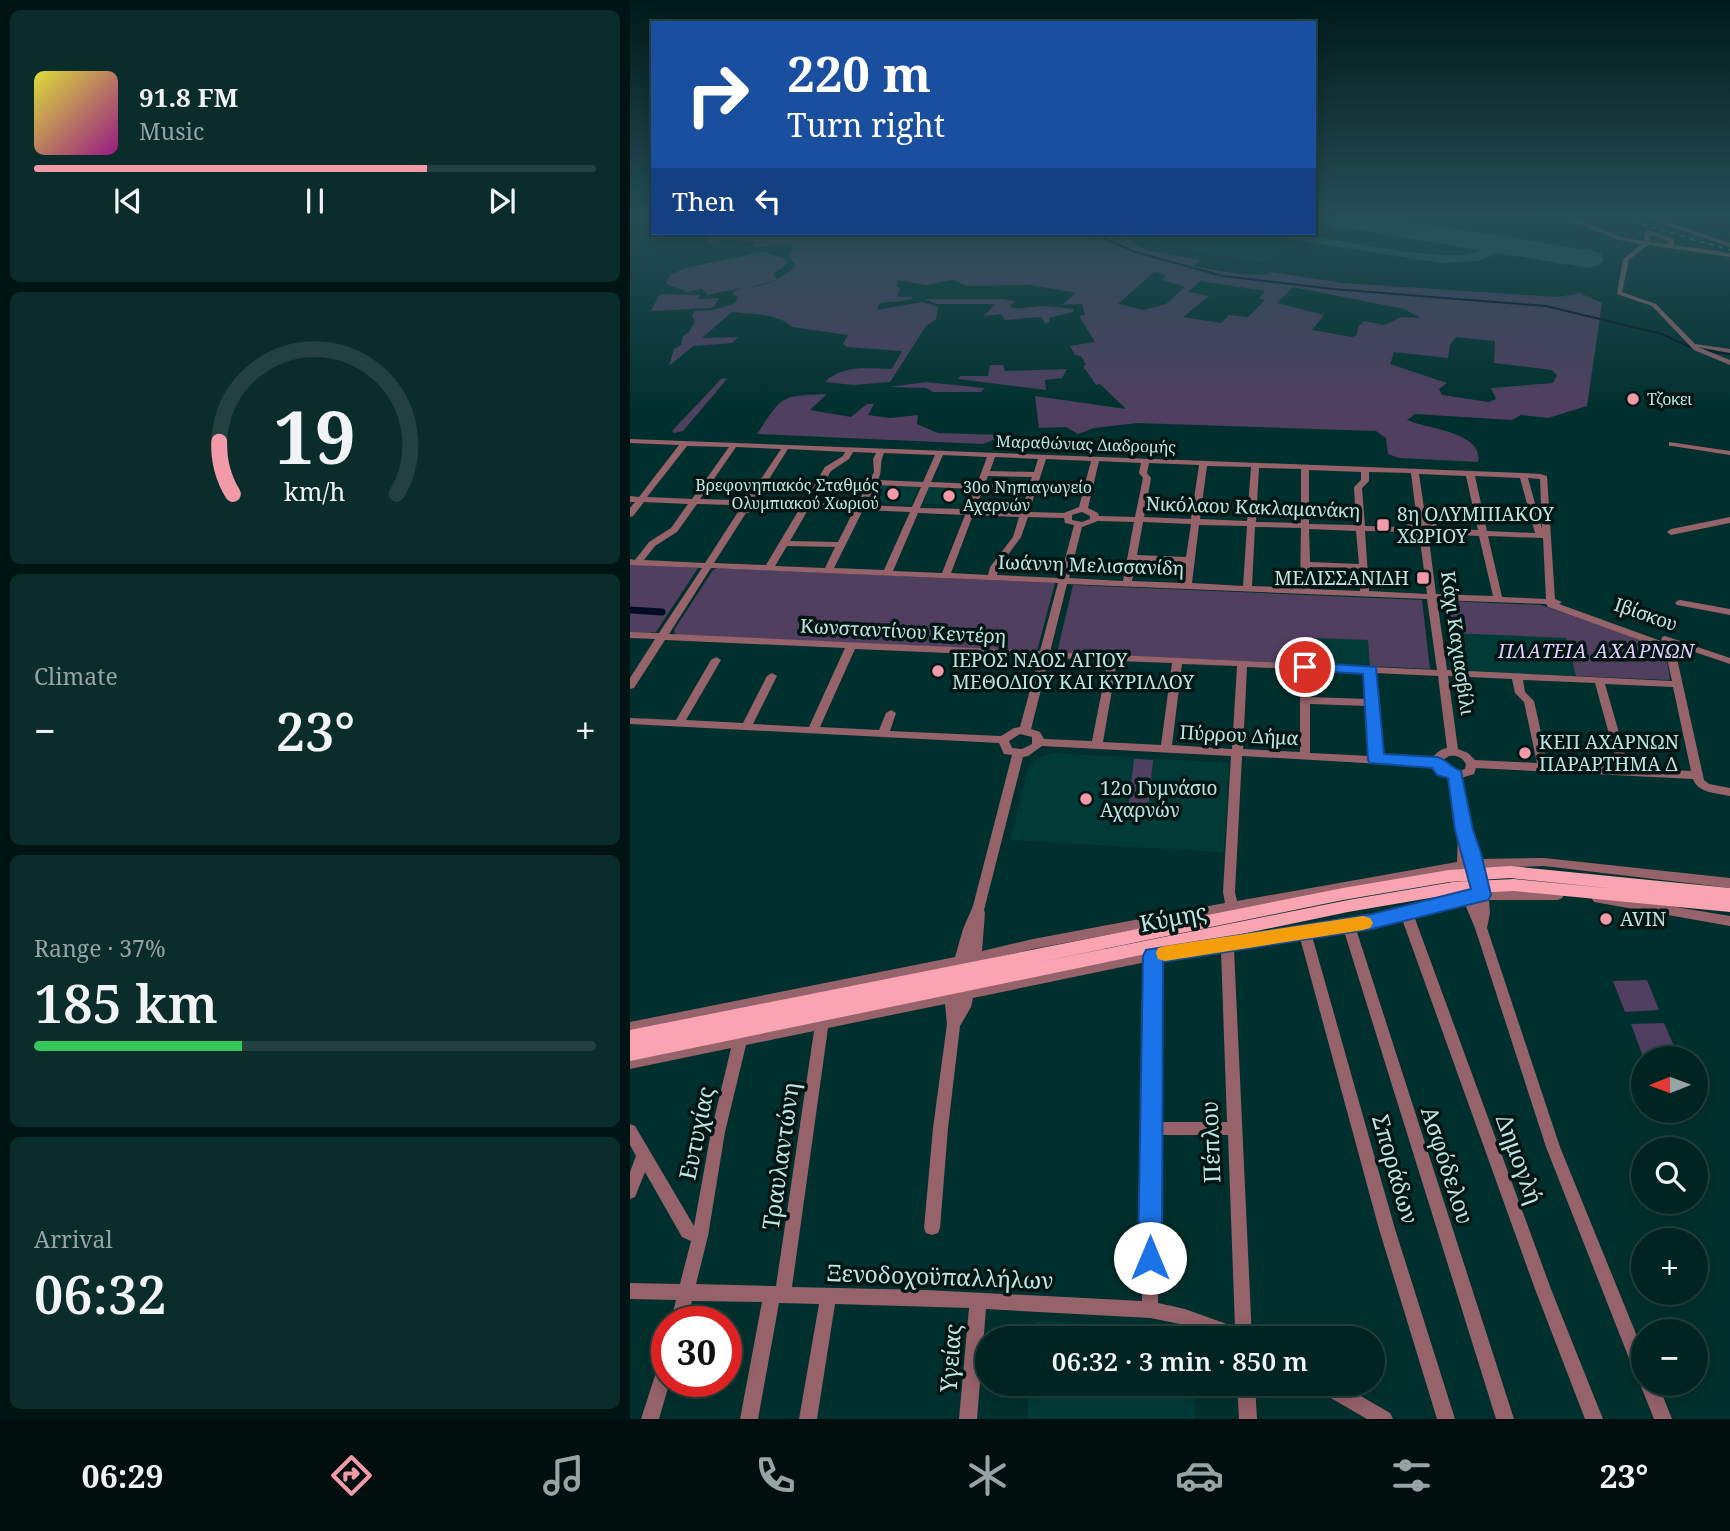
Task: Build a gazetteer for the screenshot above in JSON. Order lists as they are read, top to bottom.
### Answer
{
  "streets": {
    "main road": ["Κύμης"],
    "street": [
      "Μαραθώνιας Διαδρομής",
      "Νικόλαου Κακλαμανάκη",
      "Ιωάννη Μελισσανίδη",
      "Ιβίσκου",
      "Κωνσταντίνου Κεντέρη",
      "Κάχι Καχιασβίλι",
      "Πύρρου Δήμα",
      "Ευτυχίας",
      "Πέπλου",
      "Τραυλαντώνη",
      "Δημογλή",
      "Ασφόδελου",
      "Σποράδων",
      "Ξενοδοχοϋπαλλήλων",
      "Υγείας"
    ]
  },
  "crossings": [
    ["Ιωάννη Μελισσανίδη", "Ιβίσκου"],
    ["Ιωάννη Μελισσανίδη", "Κάχι Καχιασβίλι"],
    ["Κωνσταντίνου Κεντέρη", "Κάχι Καχιασβίλι"],
    ["Κάχι Καχιασβίλι", "Πύρρου Δήμα"],
    ["Ευτυχίας", "Ξενοδοχοϋπαλλήλων"],
    ["Τραυλαντώνη", "Ξενοδοχοϋπαλλήλων"],
    ["Ξενοδοχοϋπαλλήλων", "Υγείας"]
  ],
  "parks": ["ΠΛΑΤΕΙΑ ΑΧΑΡΝΩΝ"],
  "places": {
    "other": [
      "Τζοκει",
      "Βρεφονηπιακός Σταθμός Ολυμπιακού Χωριού",
      "30ο Νηπιαγωγείο Αχαρνών",
      "ΙΕΡΟΣ ΝΑΟΣ ΑΓΙΟΥ ΜΕΘΟΔΙΟΥ ΚΑΙ ΚΥΡΙΛΛΟΥ",
      "ΚΕΠ ΑΧΑΡΝΩΝ ΠΑΡΑΡΤΗΜΑ Δ",
      "12ο Γυμνάσιο Αχαρνών",
      "AVIN"
    ],
    "transit": ["8η ΟΛΥΜΠΙΑΚΟΥ ΧΩΡΙΟΥ", "ΜΕΛΙΣΣΑΝΙΔΗ"]
  },
  "north": "left",
  "page": {
    "turn": ["220 m", "Turn right"],
    "song": ["91.8 FM", "Music"],
    "then": "Then",
    "tile": [
      "Climate",
      ["Range · 37%", "185 km"],
      ["Arrival", "06:32"]
    ],
    "heat": ["−", "23°", "+"],
    "map_buttons": ["+", "−"],
    "limit": "30",
    "trip": "06:32 · 3 min · 850 m",
    "tabs": ["06:29", "23°"],
    "gauge": ["19", "km/h"]
  }
}
